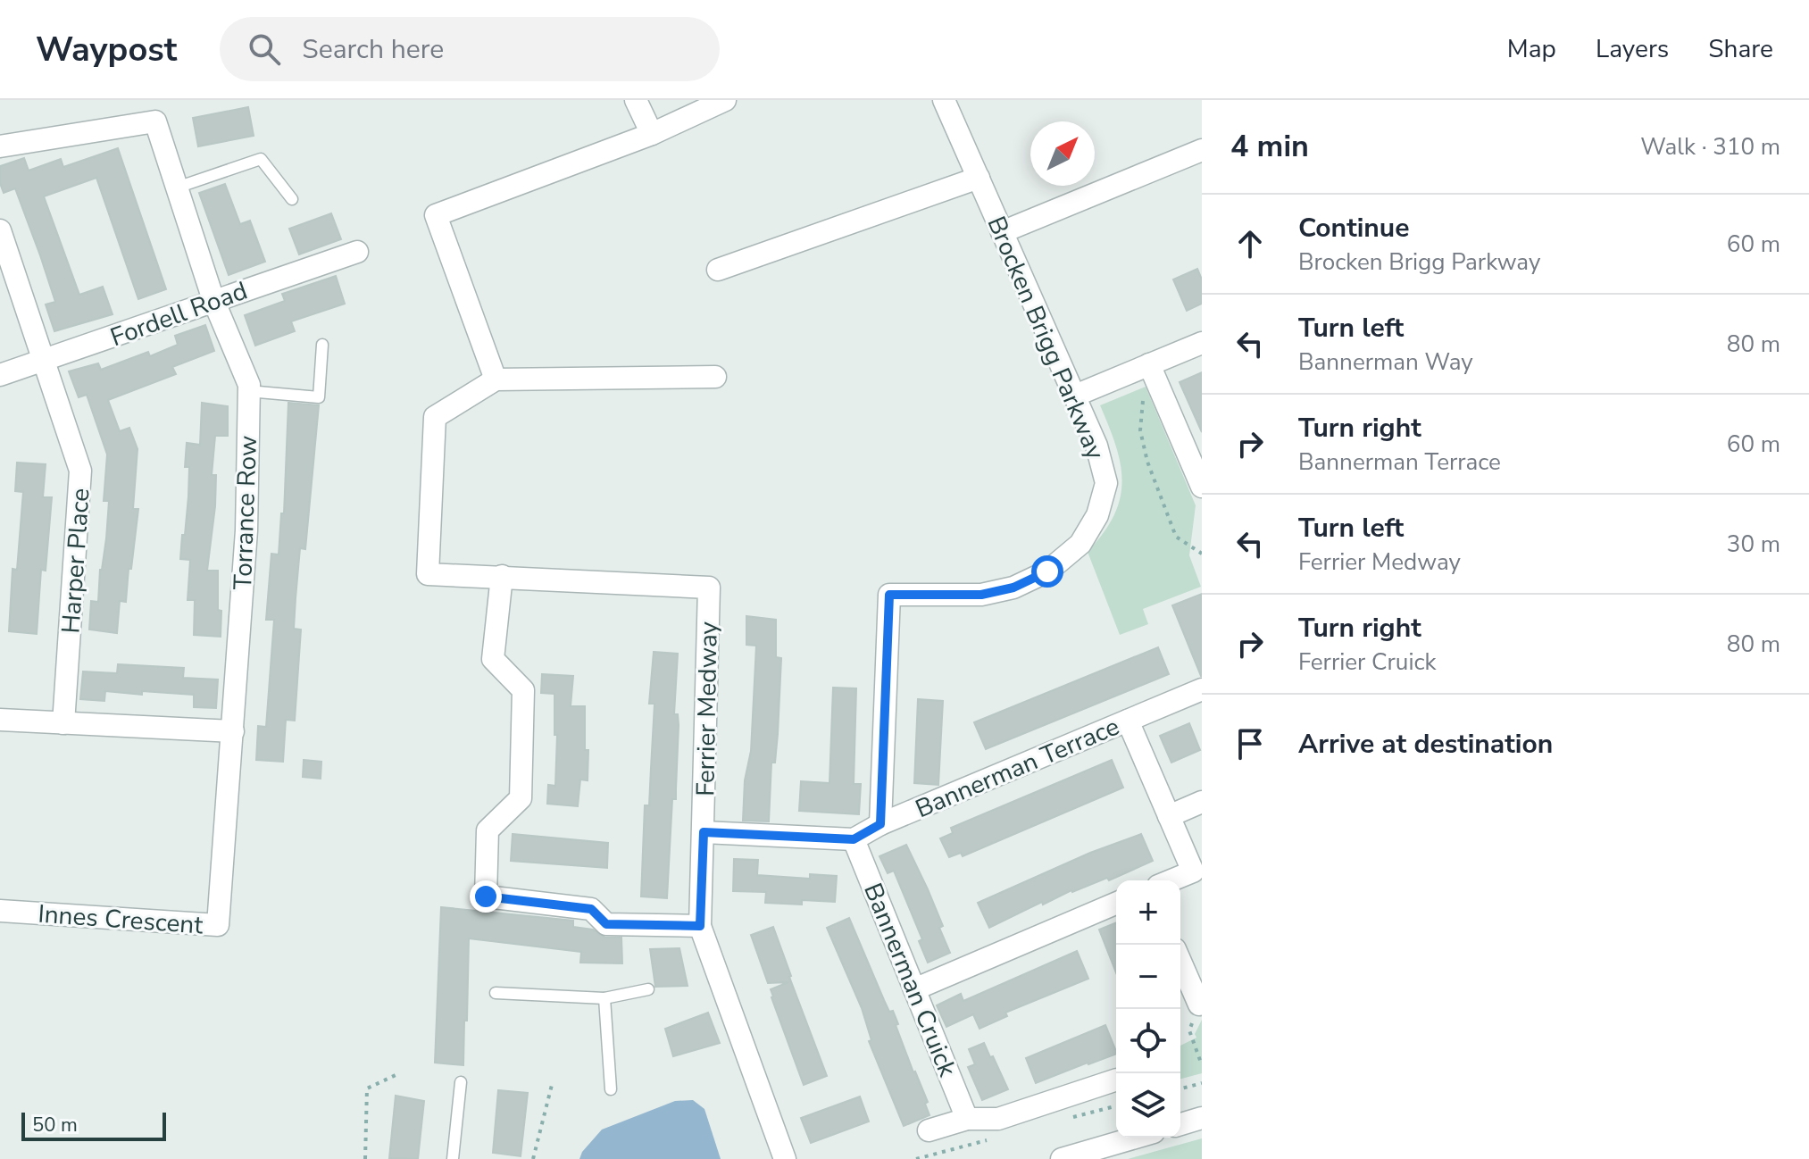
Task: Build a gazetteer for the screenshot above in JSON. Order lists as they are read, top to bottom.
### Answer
{
  "streets": {
    "street": [
      "Fordell Road",
      "Brocken Brigg Parkway",
      "Torrance Row",
      "Harper Place",
      "Ferrier Medway",
      "Bannerman Terrace",
      "Innes Crescent",
      "Bannerman Cruick"
    ]
  },
  "crossings": [
    ["Fordell Road", "Torrance Row"],
    ["Fordell Road", "Harper Place"],
    ["Brocken Brigg Parkway", "Bannerman Terrace"],
    ["Torrance Row", "Innes Crescent"],
    ["Bannerman Terrace", "Bannerman Cruick"]
  ],
  "scale_bar": "50 m",
  "north": "top right",
  "page": {
    "header": "Waypost",
    "search": "Search here",
    "nav": ["Map", "Layers", "Share"],
    "heading": ["4 min", "Walk · 310 m"],
    "list": [
      ["Continue", "Brocken Brigg Parkway", "60 m"],
      ["Turn left", "Bannerman Way", "80 m"],
      ["Turn right", "Bannerman Terrace", "60 m"],
      ["Turn left", "Ferrier Medway", "30 m"],
      ["Turn right", "Ferrier Cruick", "80 m"],
      "Arrive at destination"
    ],
    "map_buttons": ["+", "−"],
    "scale": "50 m"
  }
}
